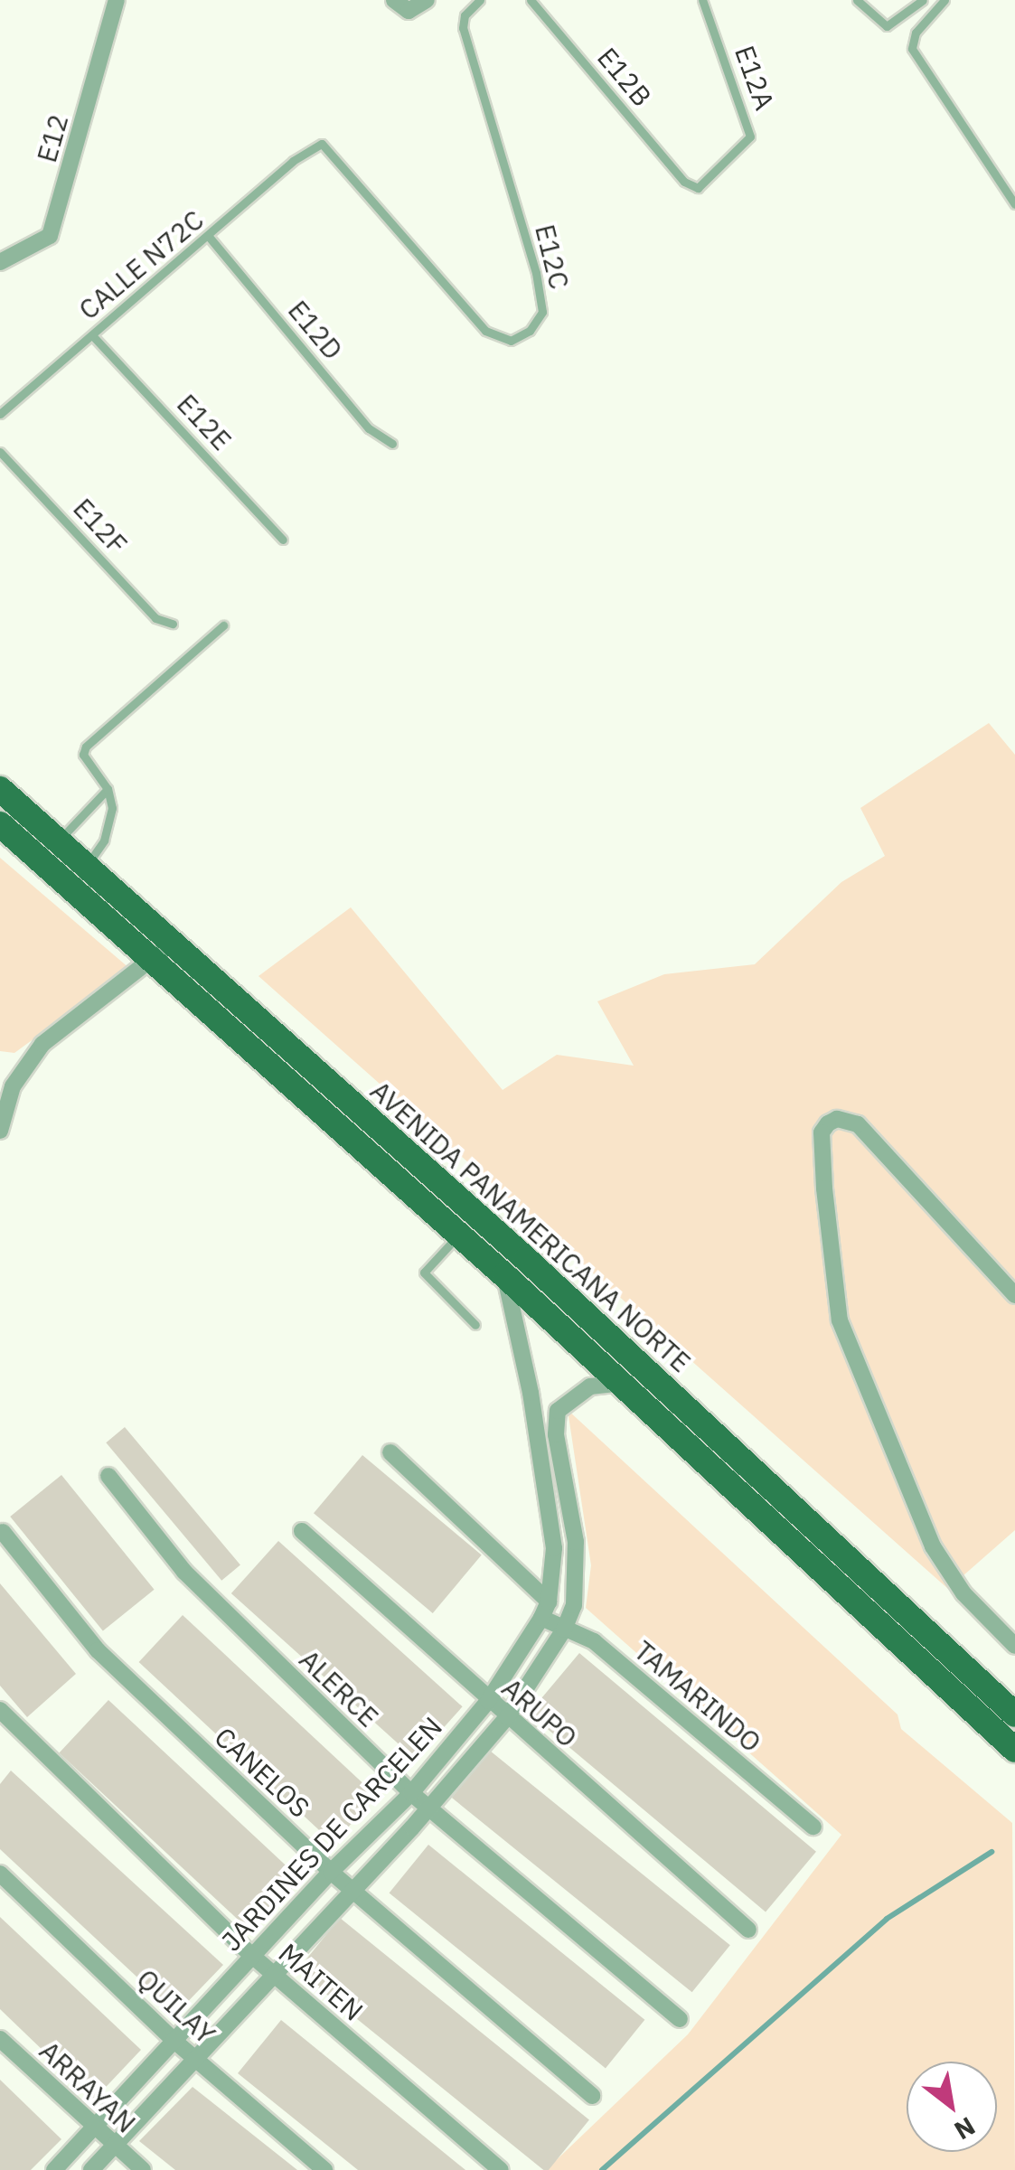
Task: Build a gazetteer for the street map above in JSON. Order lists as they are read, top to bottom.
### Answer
{
  "streets": {
    "main road": ["AVENIDA PANAMERICANA NORTE"],
    "street": [
      "E12",
      "ALERCE",
      "TAMARINDO",
      "ARUPO",
      "CANELOS",
      "JARDINES DE CARCELEN",
      "MAITEN",
      "QUILAY",
      "ARRAYAN"
    ],
    "lane": [
      "E12B",
      "E12A",
      "E12C",
      "CALLE N72C",
      "E12D",
      "E12E",
      "E12F"
    ]
  },
  "crossings": [
    ["E12B", "E12A"],
    ["E12C", "CALLE N72C"],
    ["CALLE N72C", "E12D"],
    ["CALLE N72C", "E12E"],
    ["AVENIDA PANAMERICANA NORTE", "JARDINES DE CARCELEN"],
    ["ALERCE", "JARDINES DE CARCELEN"],
    ["TAMARINDO", "JARDINES DE CARCELEN"],
    ["ARUPO", "JARDINES DE CARCELEN"],
    ["CANELOS", "JARDINES DE CARCELEN"],
    ["JARDINES DE CARCELEN", "MAITEN"],
    ["JARDINES DE CARCELEN", "QUILAY"],
    ["JARDINES DE CARCELEN", "ARRAYAN"]
  ],
  "north": "bottom right"
}
